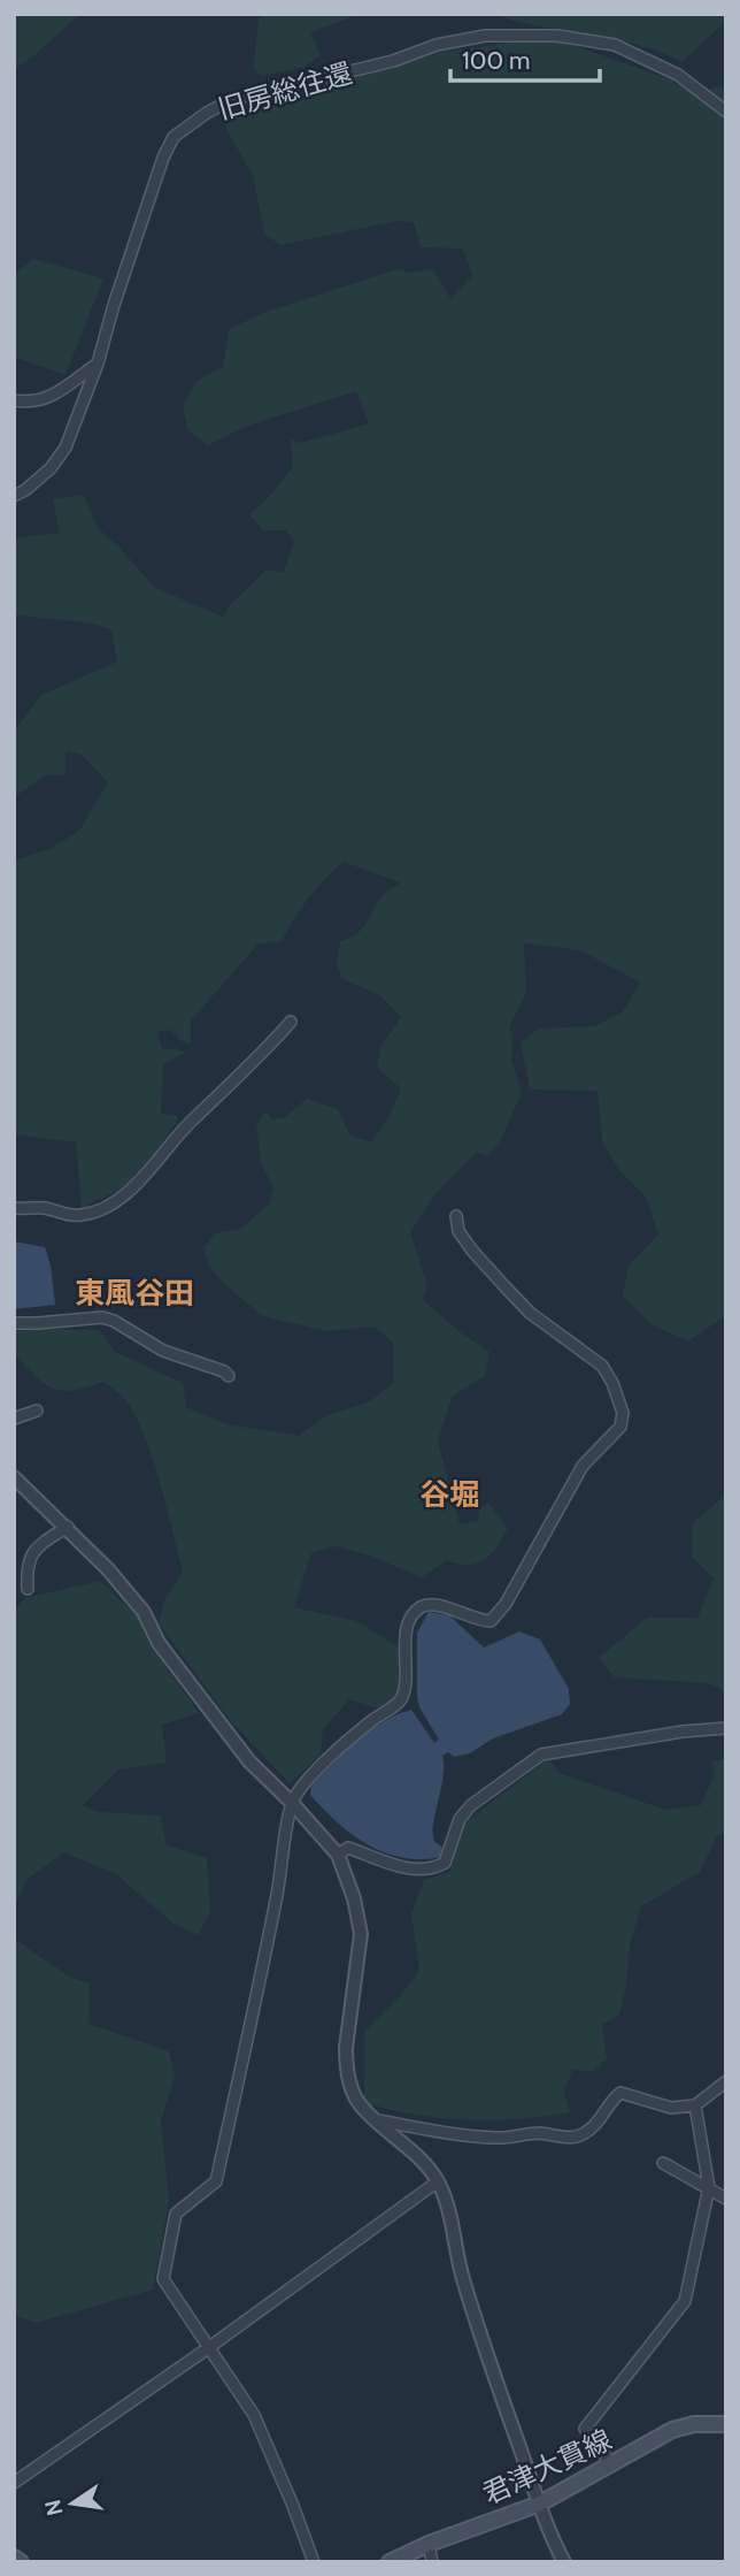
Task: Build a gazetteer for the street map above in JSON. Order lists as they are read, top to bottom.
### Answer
{
  "streets": {
    "main road": ["君津大貫線"],
    "street": ["旧房総往還"]
  },
  "districts": ["東風谷田", "谷堀"],
  "scale_bar": "100 m",
  "north": "left"
}
